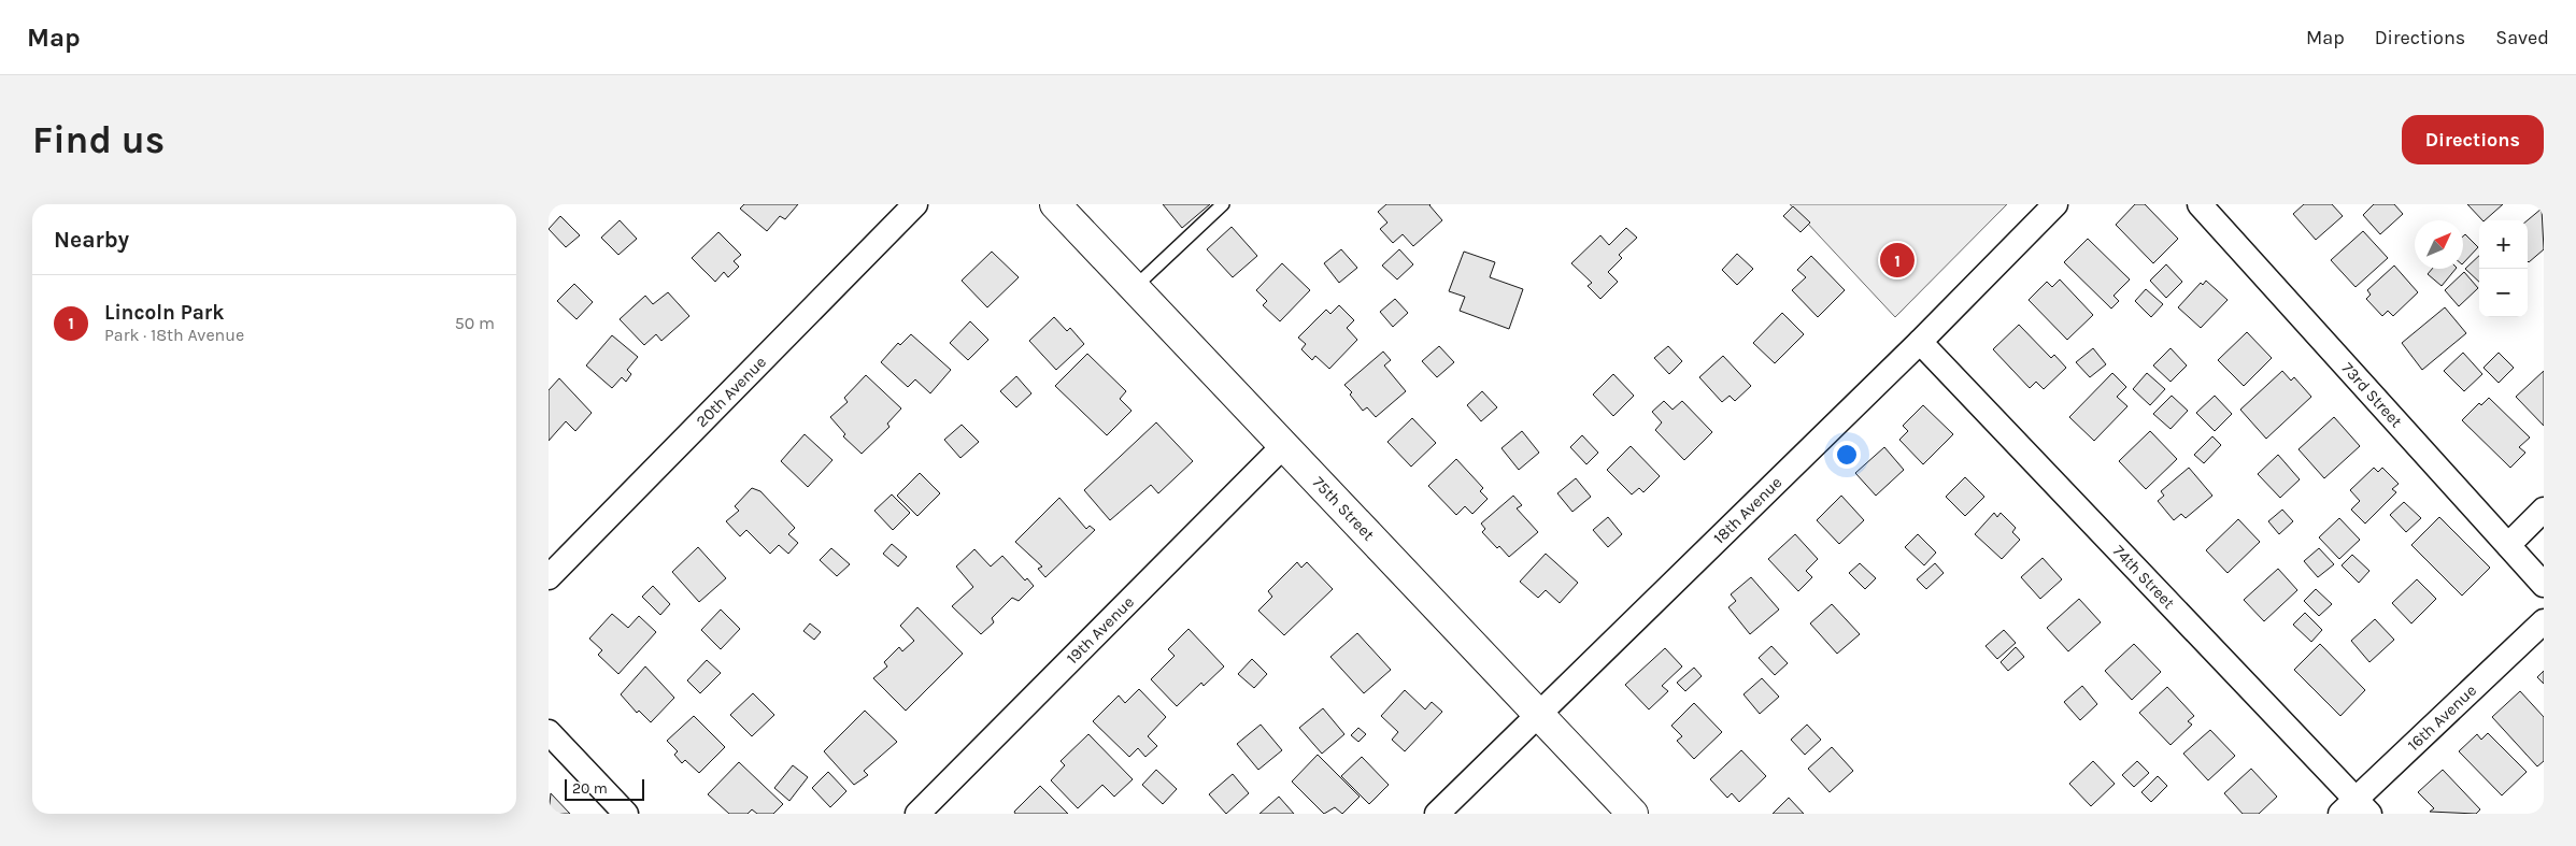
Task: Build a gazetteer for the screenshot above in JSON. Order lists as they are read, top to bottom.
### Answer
{
  "streets": {
    "street": [
      "20th Avenue",
      "73rd Street",
      "75th Street",
      "18th Avenue",
      "74th Street",
      "19th Avenue",
      "16th Avenue"
    ]
  },
  "crossings": [
    ["75th Street", "18th Avenue"],
    ["75th Street", "19th Avenue"],
    ["18th Avenue", "74th Street"],
    ["74th Street", "16th Avenue"]
  ],
  "scale_bar": "20 m",
  "north": "top right",
  "page": {
    "header": "Map",
    "nav": ["Map", "Directions", "Saved"],
    "buttons": "Directions",
    "title": "Find us",
    "heading": "Nearby",
    "map_buttons": ["+", "−"],
    "pins": "1",
    "list": [
      {
        "mark": "1",
        "name": "Lincoln Park",
        "note": "Park · 18th Avenue",
        "value": "50 m"
      }
    ],
    "scale": "20 m"
  }
}
